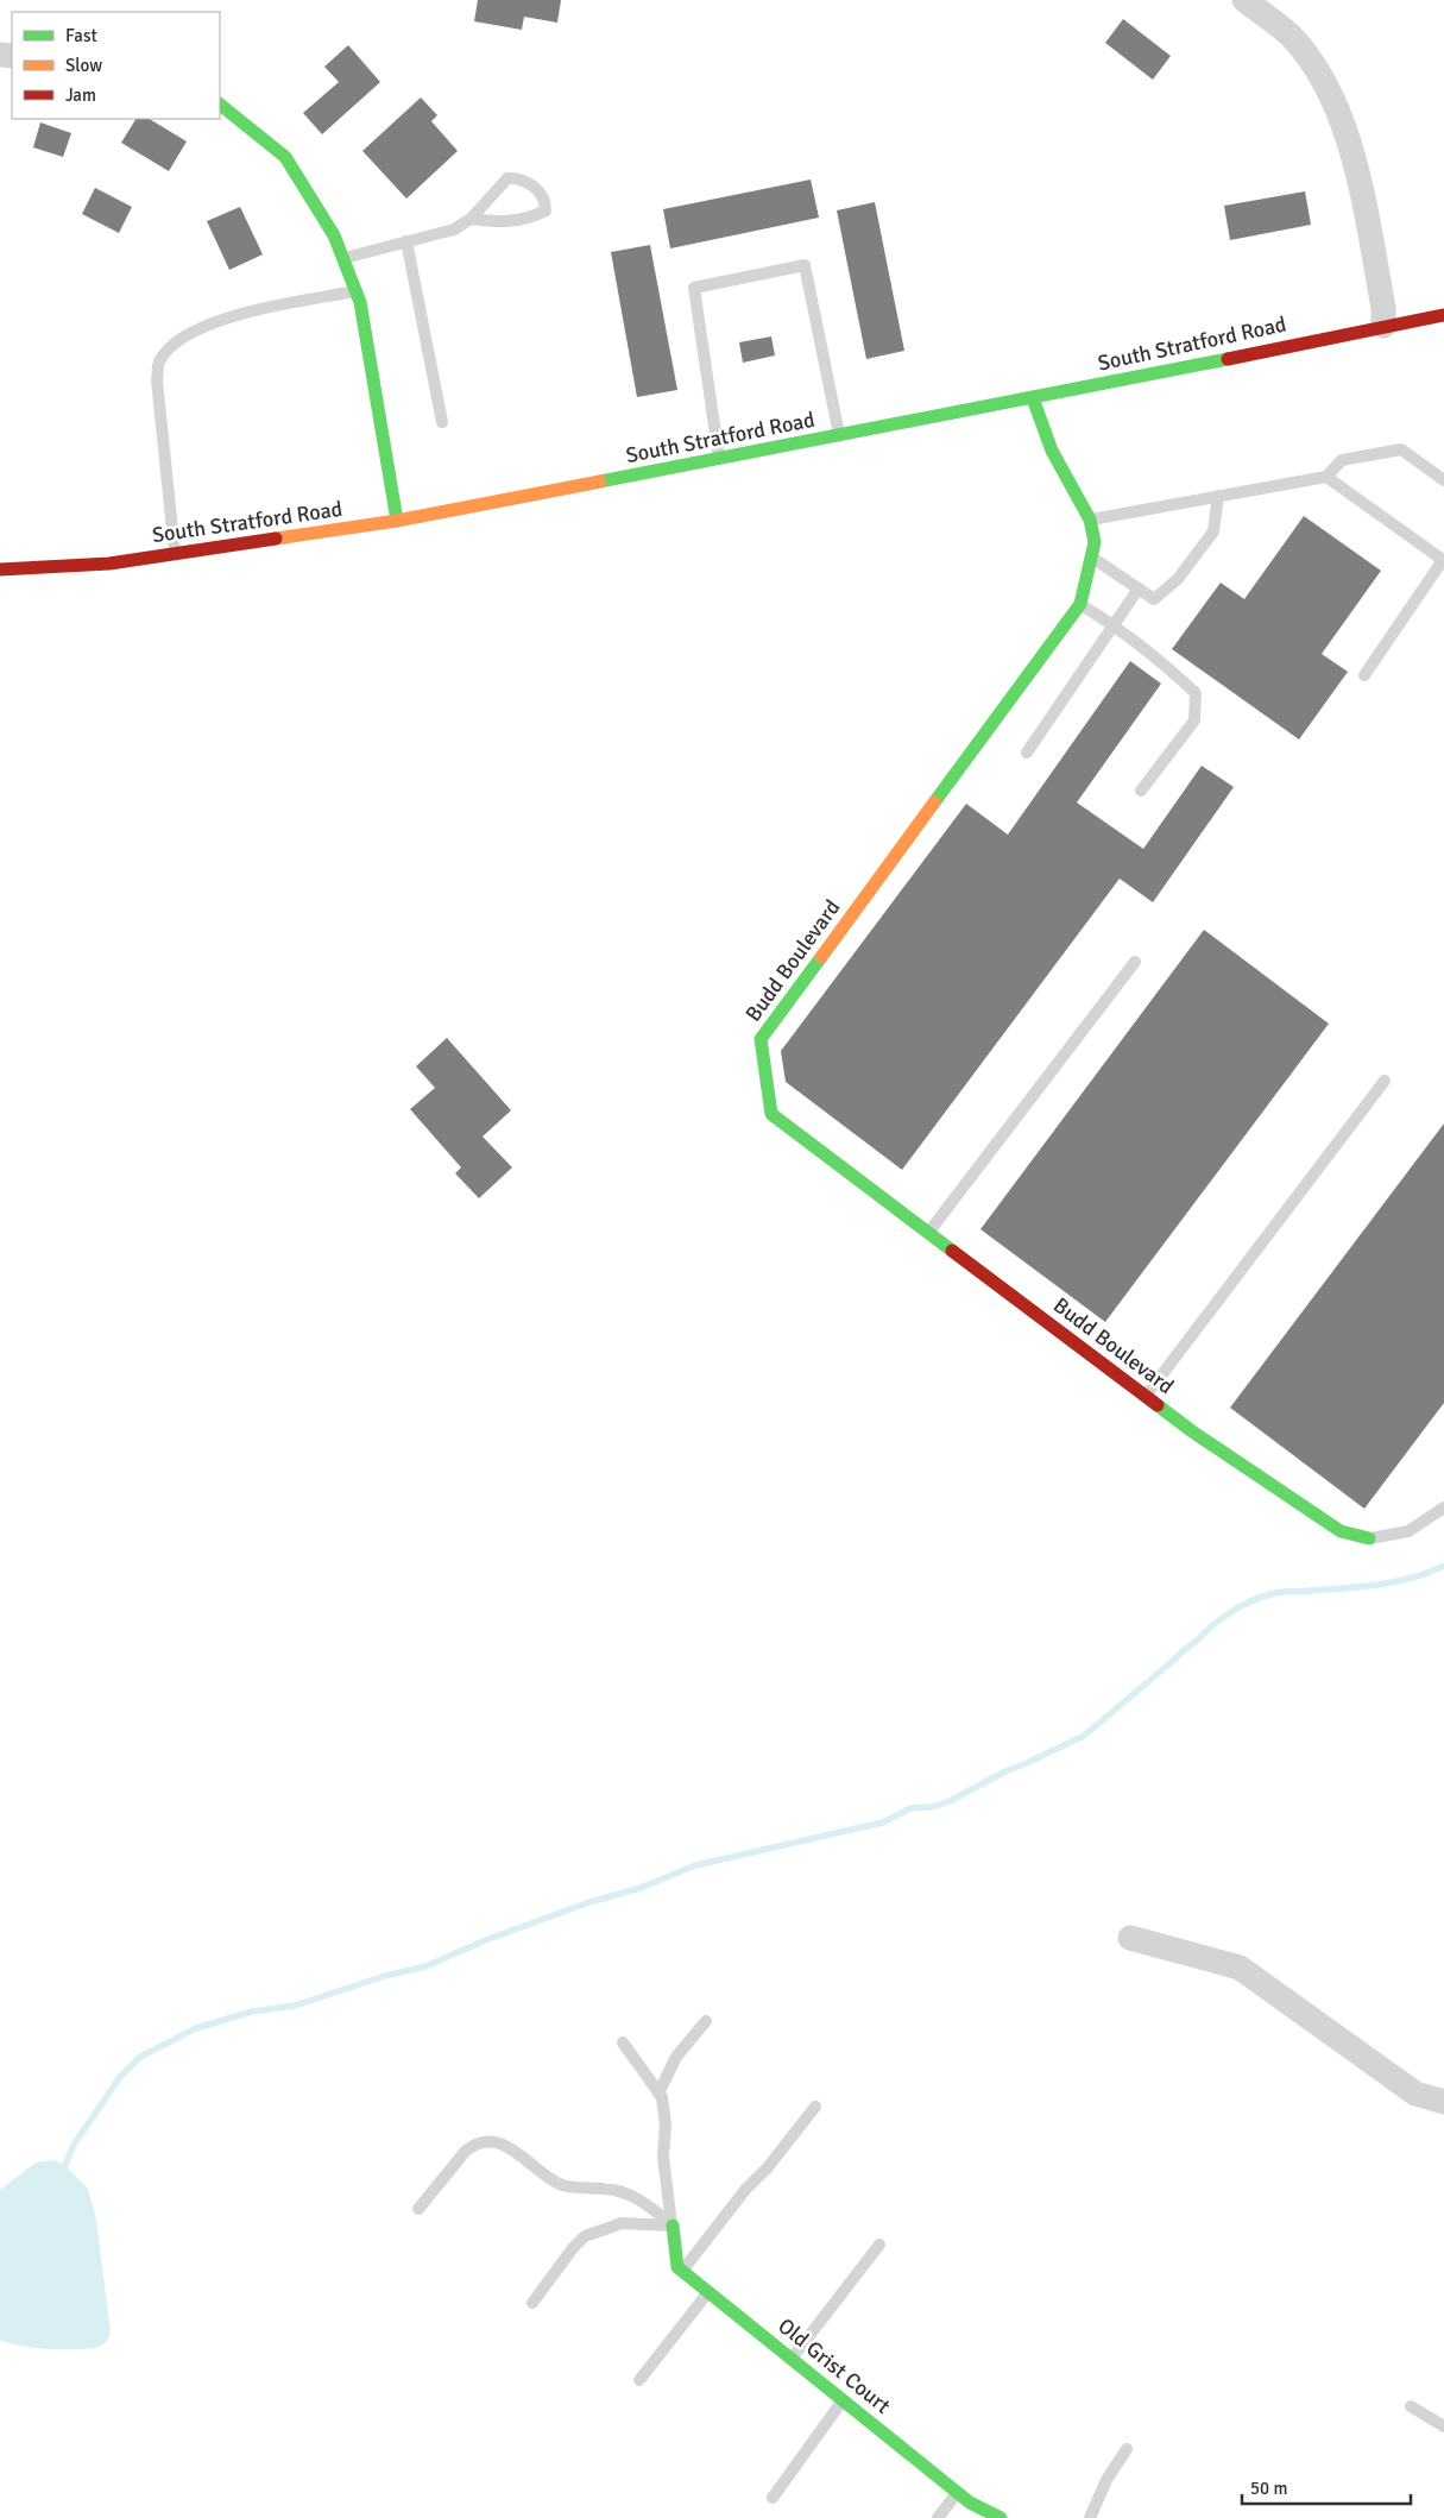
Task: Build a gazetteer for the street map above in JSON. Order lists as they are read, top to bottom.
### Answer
{
  "streets": {
    "street": ["South Stratford Road", "Budd Boulevard", "Old Grist Court"]
  },
  "crossings": [
    ["South Stratford Road", "Budd Boulevard"]
  ],
  "legend": ["Fast", "Slow", "Jam"],
  "scale_bar": "50 m"
}
